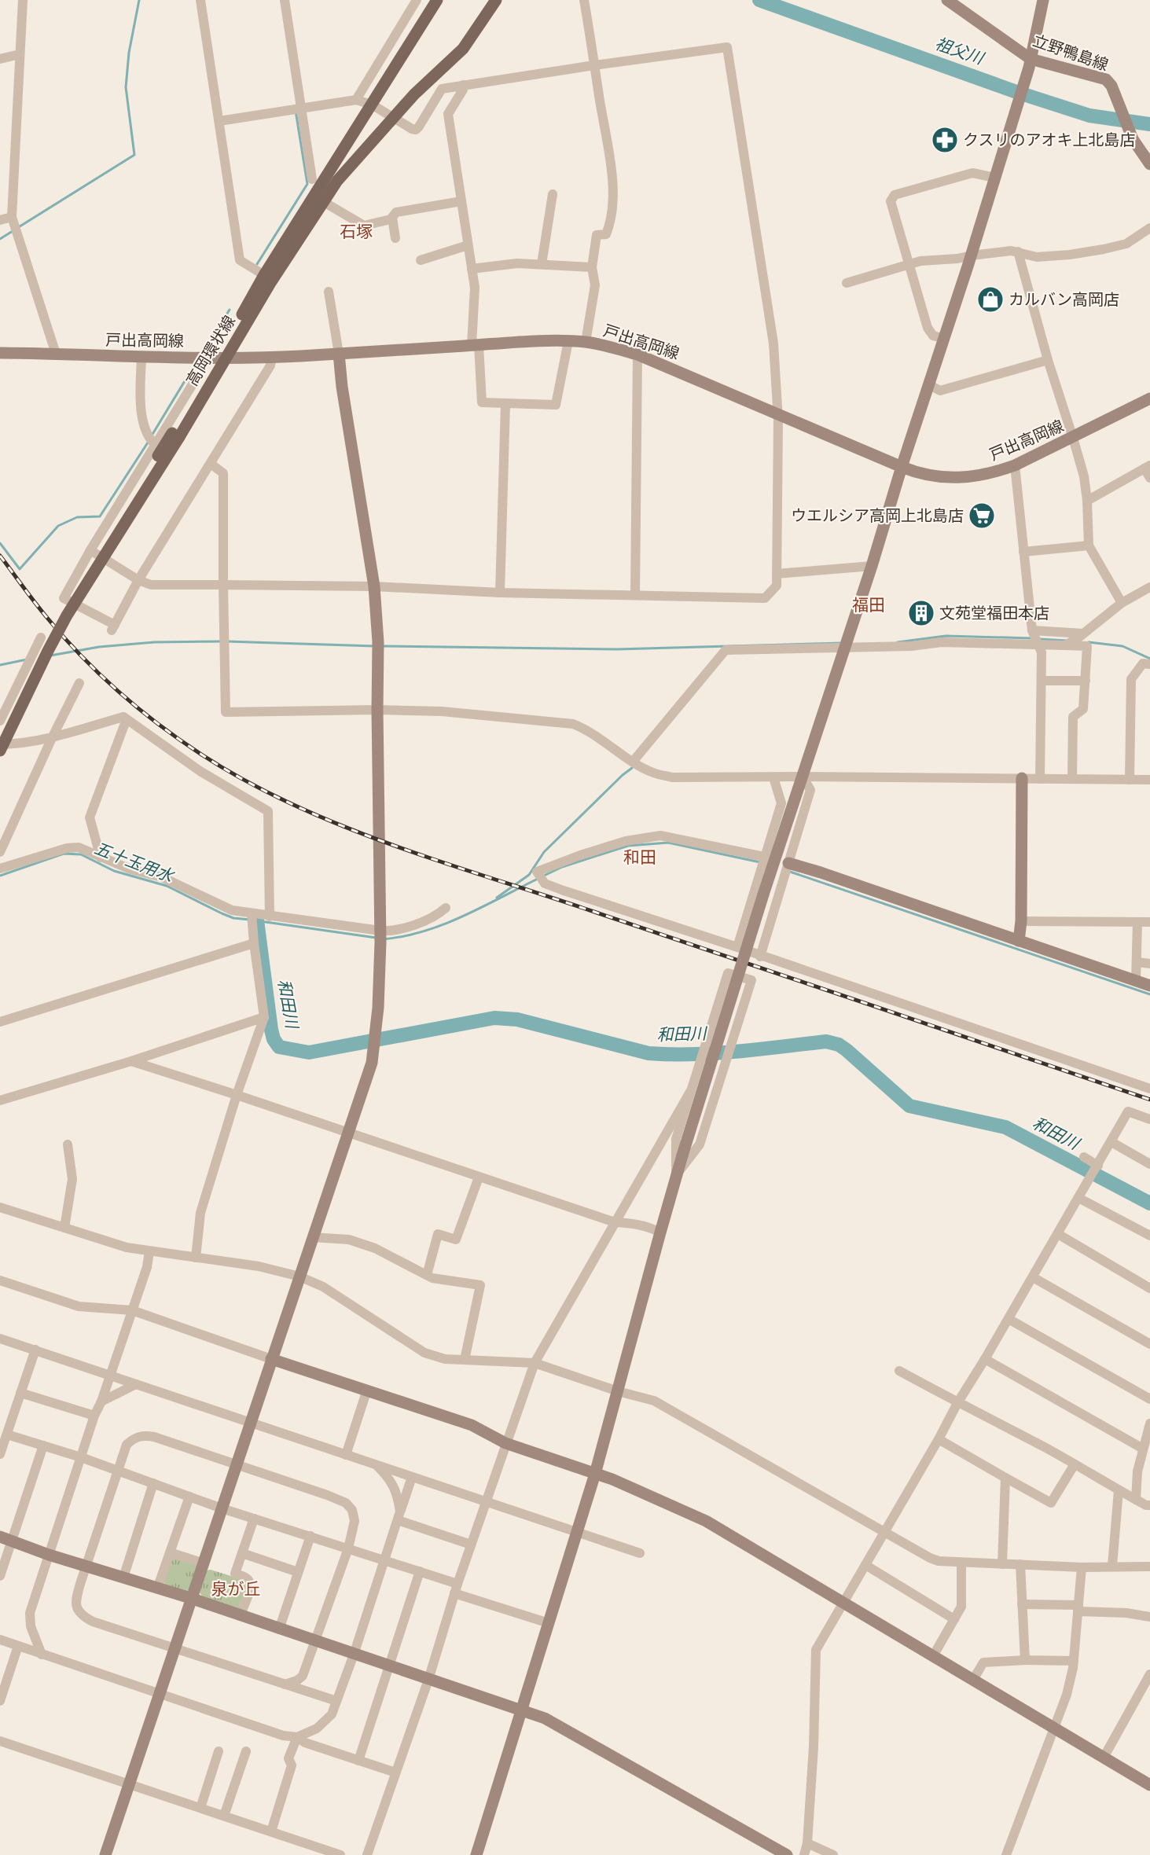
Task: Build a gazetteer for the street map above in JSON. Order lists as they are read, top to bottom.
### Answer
{
  "streets": {
    "main road": ["高岡環状線"],
    "street": ["立野鴨島線", "戸出高岡線"]
  },
  "crossings": [
    ["戸出高岡線", "高岡環状線"]
  ],
  "districts": [
    "石塚",
    "福田",
    "和田",
    "泉が丘"
  ],
  "water": ["祖父川", "五十玉用水", "和田川"],
  "places": {
    "pharmacy": ["クスリのアオキ上北島店"],
    "shop": ["カルバン高岡店"],
    "supermarket": ["ウエルシア高岡上北島店"],
    "building": ["文苑堂福田本店"]
  }
}
